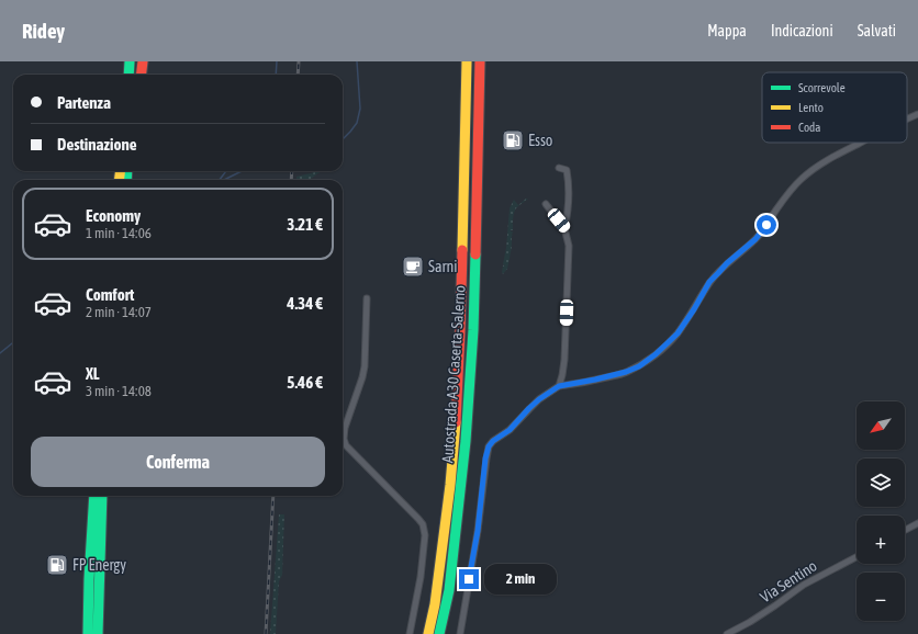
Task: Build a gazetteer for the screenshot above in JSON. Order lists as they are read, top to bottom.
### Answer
{
  "streets": {
    "highway": ["Autostrada A30 Caserta-Salerno"],
    "street": ["Via Sentino"]
  },
  "places": {
    "fuel station": ["Esso", "FP Energy"],
    "cafe": ["Sarni"]
  },
  "legend": ["Scorrevole", "Lento", "Coda"],
  "north": "bottom left",
  "page": {
    "header": "Ridey",
    "nav": ["Mappa", "Indicazioni", "Salvati"],
    "banner": ["Partenza", "Destinazione"],
    "list": [
      {
        "name": "Economy",
        "note": "1 min · 14:06",
        "value": "3.21 €"
      },
      {
        "name": "Comfort",
        "note": "2 min · 14:07",
        "value": "4.34 €"
      },
      {
        "name": "XL",
        "note": "3 min · 14:08",
        "value": "5.46 €"
      }
    ],
    "map_buttons": ["+", "−"],
    "buttons": "Conferma",
    "bubble": "2 min"
  }
}
